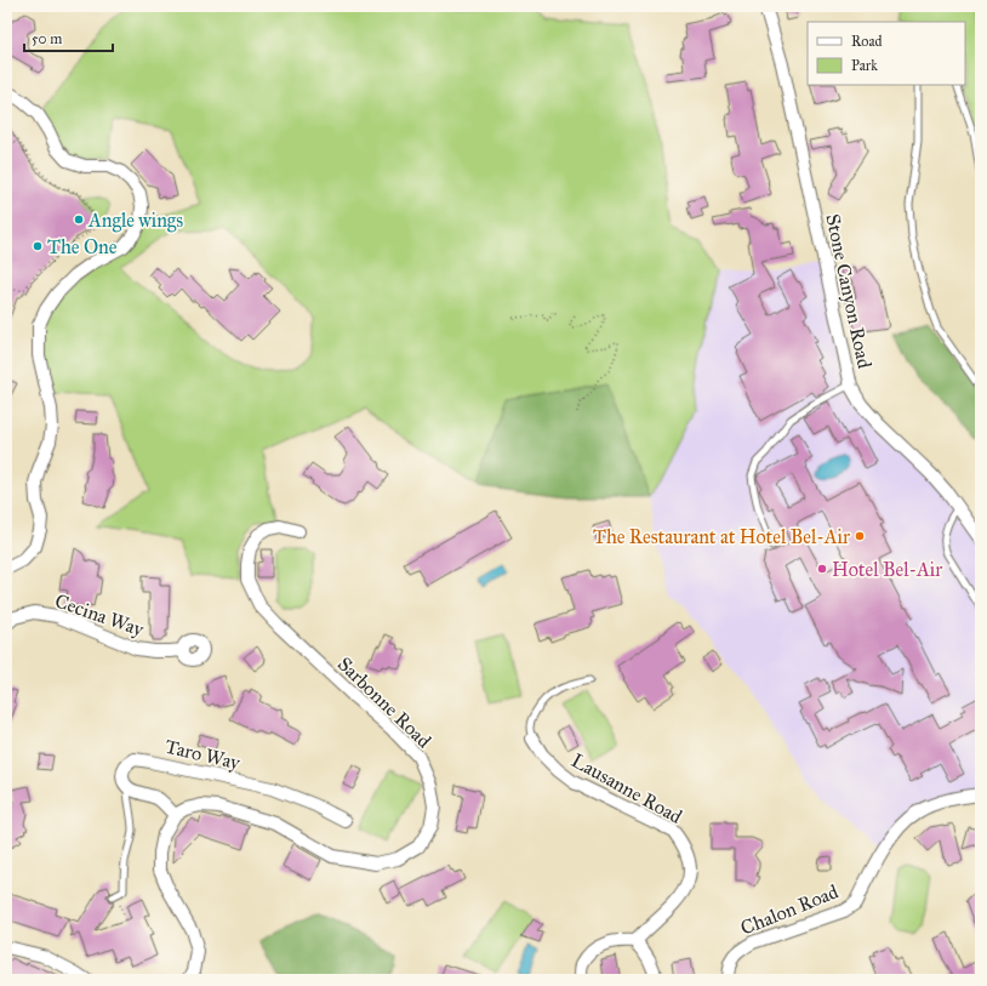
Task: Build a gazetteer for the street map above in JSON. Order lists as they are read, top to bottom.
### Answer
{
  "streets": {
    "street": [
      "Stone Canyon Road",
      "Cecina Way",
      "Sarbonne Road",
      "Taro Way",
      "Lausanne Road",
      "Chalon Road"
    ]
  },
  "places": [
    "Angle wings",
    "The One",
    "The Restaurant at Hotel Bel-Air",
    "Hotel Bel-Air"
  ],
  "legend": ["Road", "Park"],
  "scale_bar": "50 m"
}
